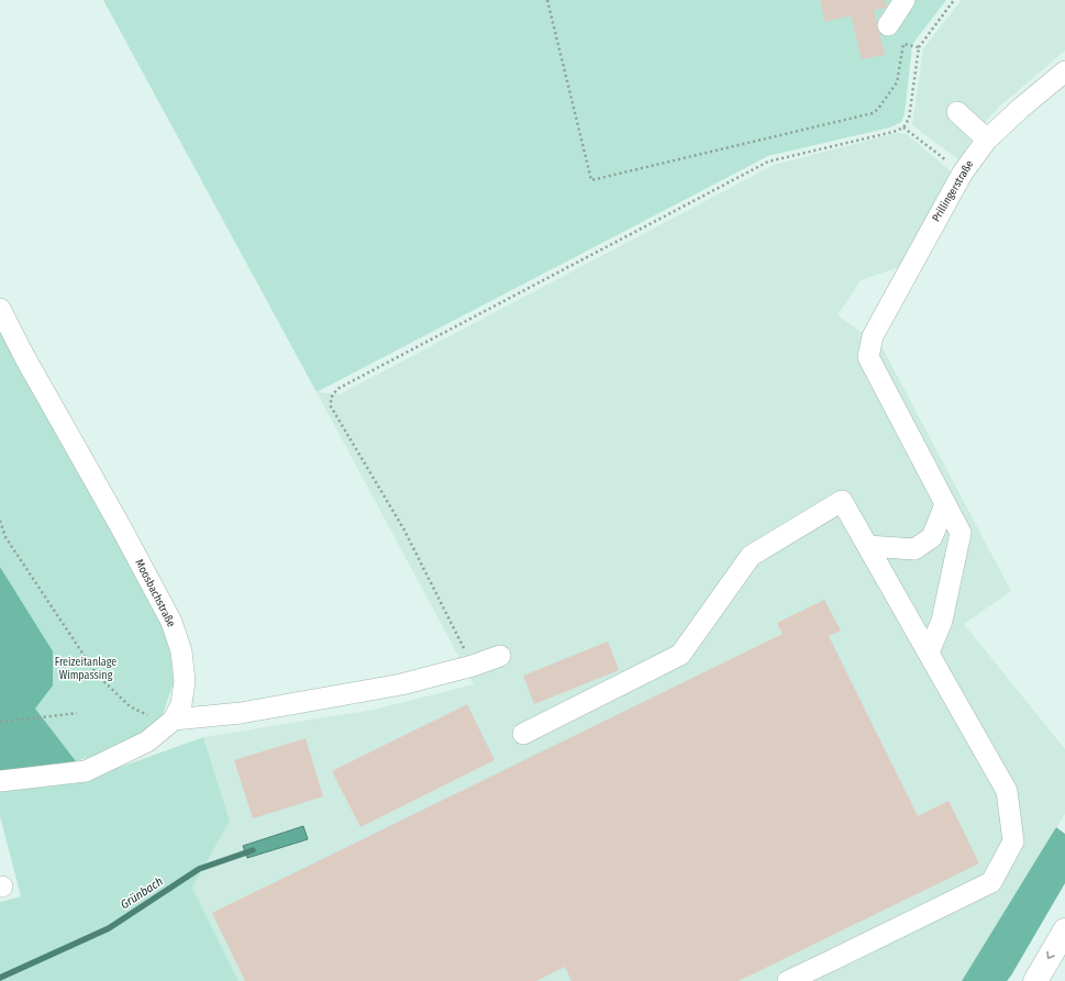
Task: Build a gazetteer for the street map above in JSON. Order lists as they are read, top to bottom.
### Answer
{
  "streets": {
    "street": ["Prillingerstraße", "Moosbachstraße"]
  },
  "water": ["Grünbach"],
  "parks": ["Freizeitanlage Wimpassing"]
}
